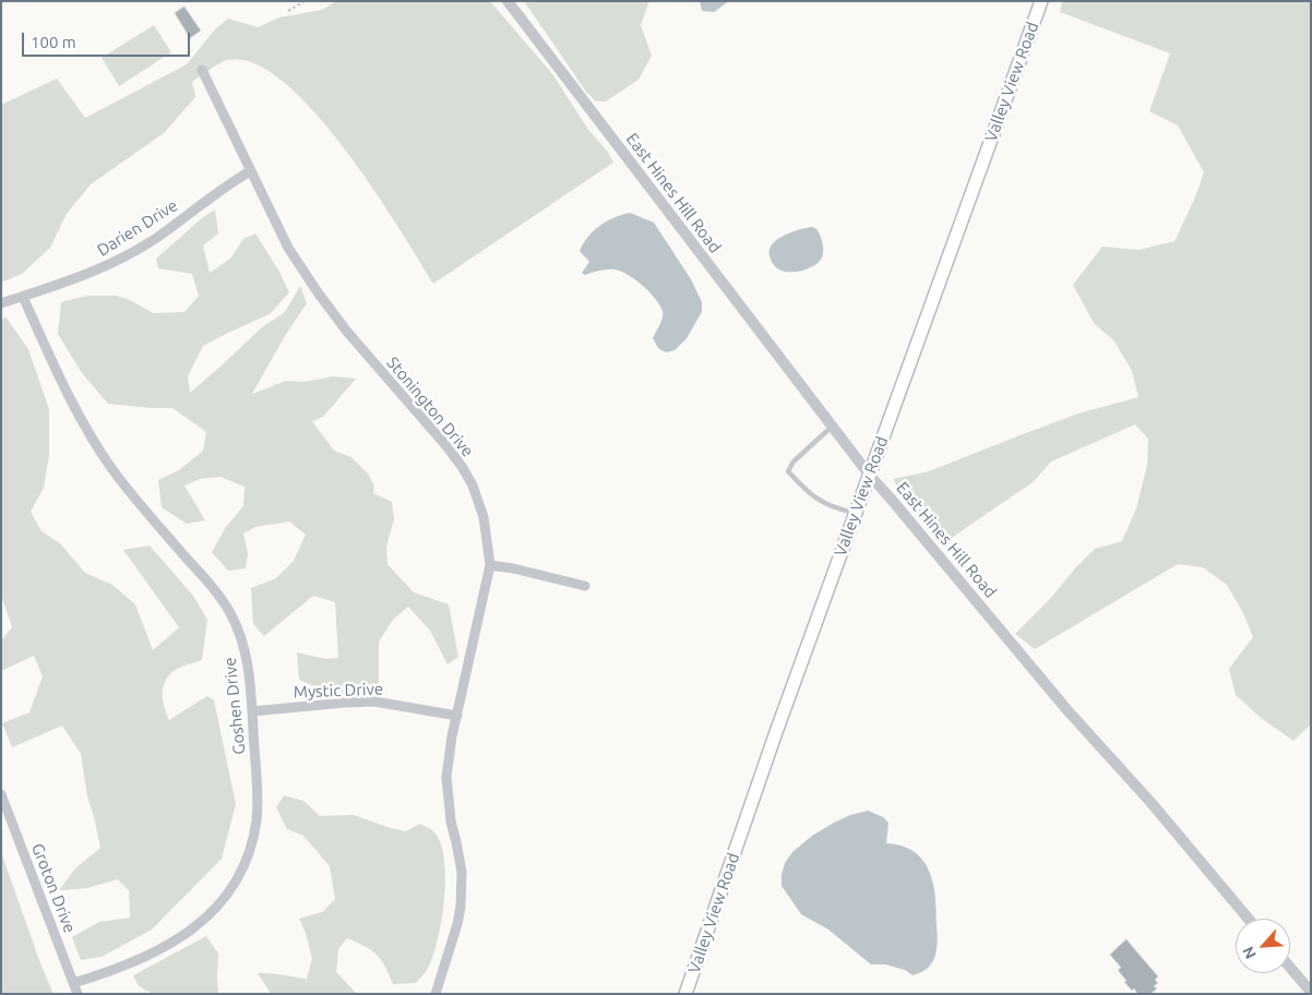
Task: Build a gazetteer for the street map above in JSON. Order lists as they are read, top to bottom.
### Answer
{
  "streets": {
    "main road": ["Valley View Road"],
    "street": [
      "East Hines Hill Road",
      "Darien Drive",
      "Stonington Drive",
      "Mystic Drive",
      "Goshen Drive",
      "Groton Drive"
    ]
  },
  "crossings": [
    ["Valley View Road", "East Hines Hill Road"],
    ["Darien Drive", "Stonington Drive"],
    ["Darien Drive", "Goshen Drive"],
    ["Stonington Drive", "Mystic Drive"],
    ["Mystic Drive", "Goshen Drive"],
    ["Goshen Drive", "Groton Drive"]
  ],
  "scale_bar": "100 m",
  "north": "bottom left"
}
